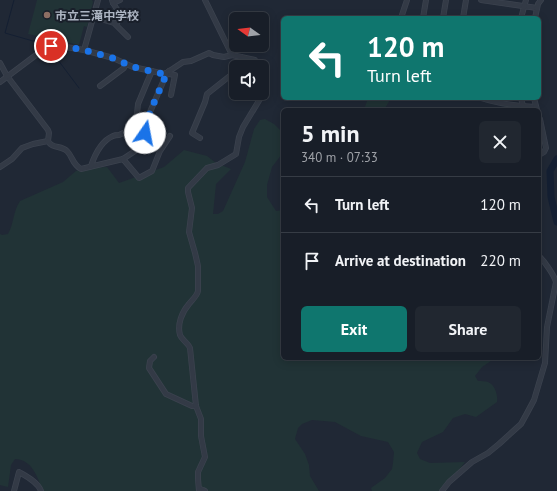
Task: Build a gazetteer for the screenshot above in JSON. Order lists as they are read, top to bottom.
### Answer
{
  "places": ["市立三滝中学校"],
  "north": "left",
  "page": {
    "turn": ["120 m", "Turn left"],
    "heading": ["5 min", "340 m · 07:33"],
    "list": [
      {
        "name": "Turn left",
        "value": "120 m"
      },
      {
        "name": "Arrive at destination",
        "value": "220 m"
      }
    ],
    "buttons": ["Exit", "Share"]
  }
}
